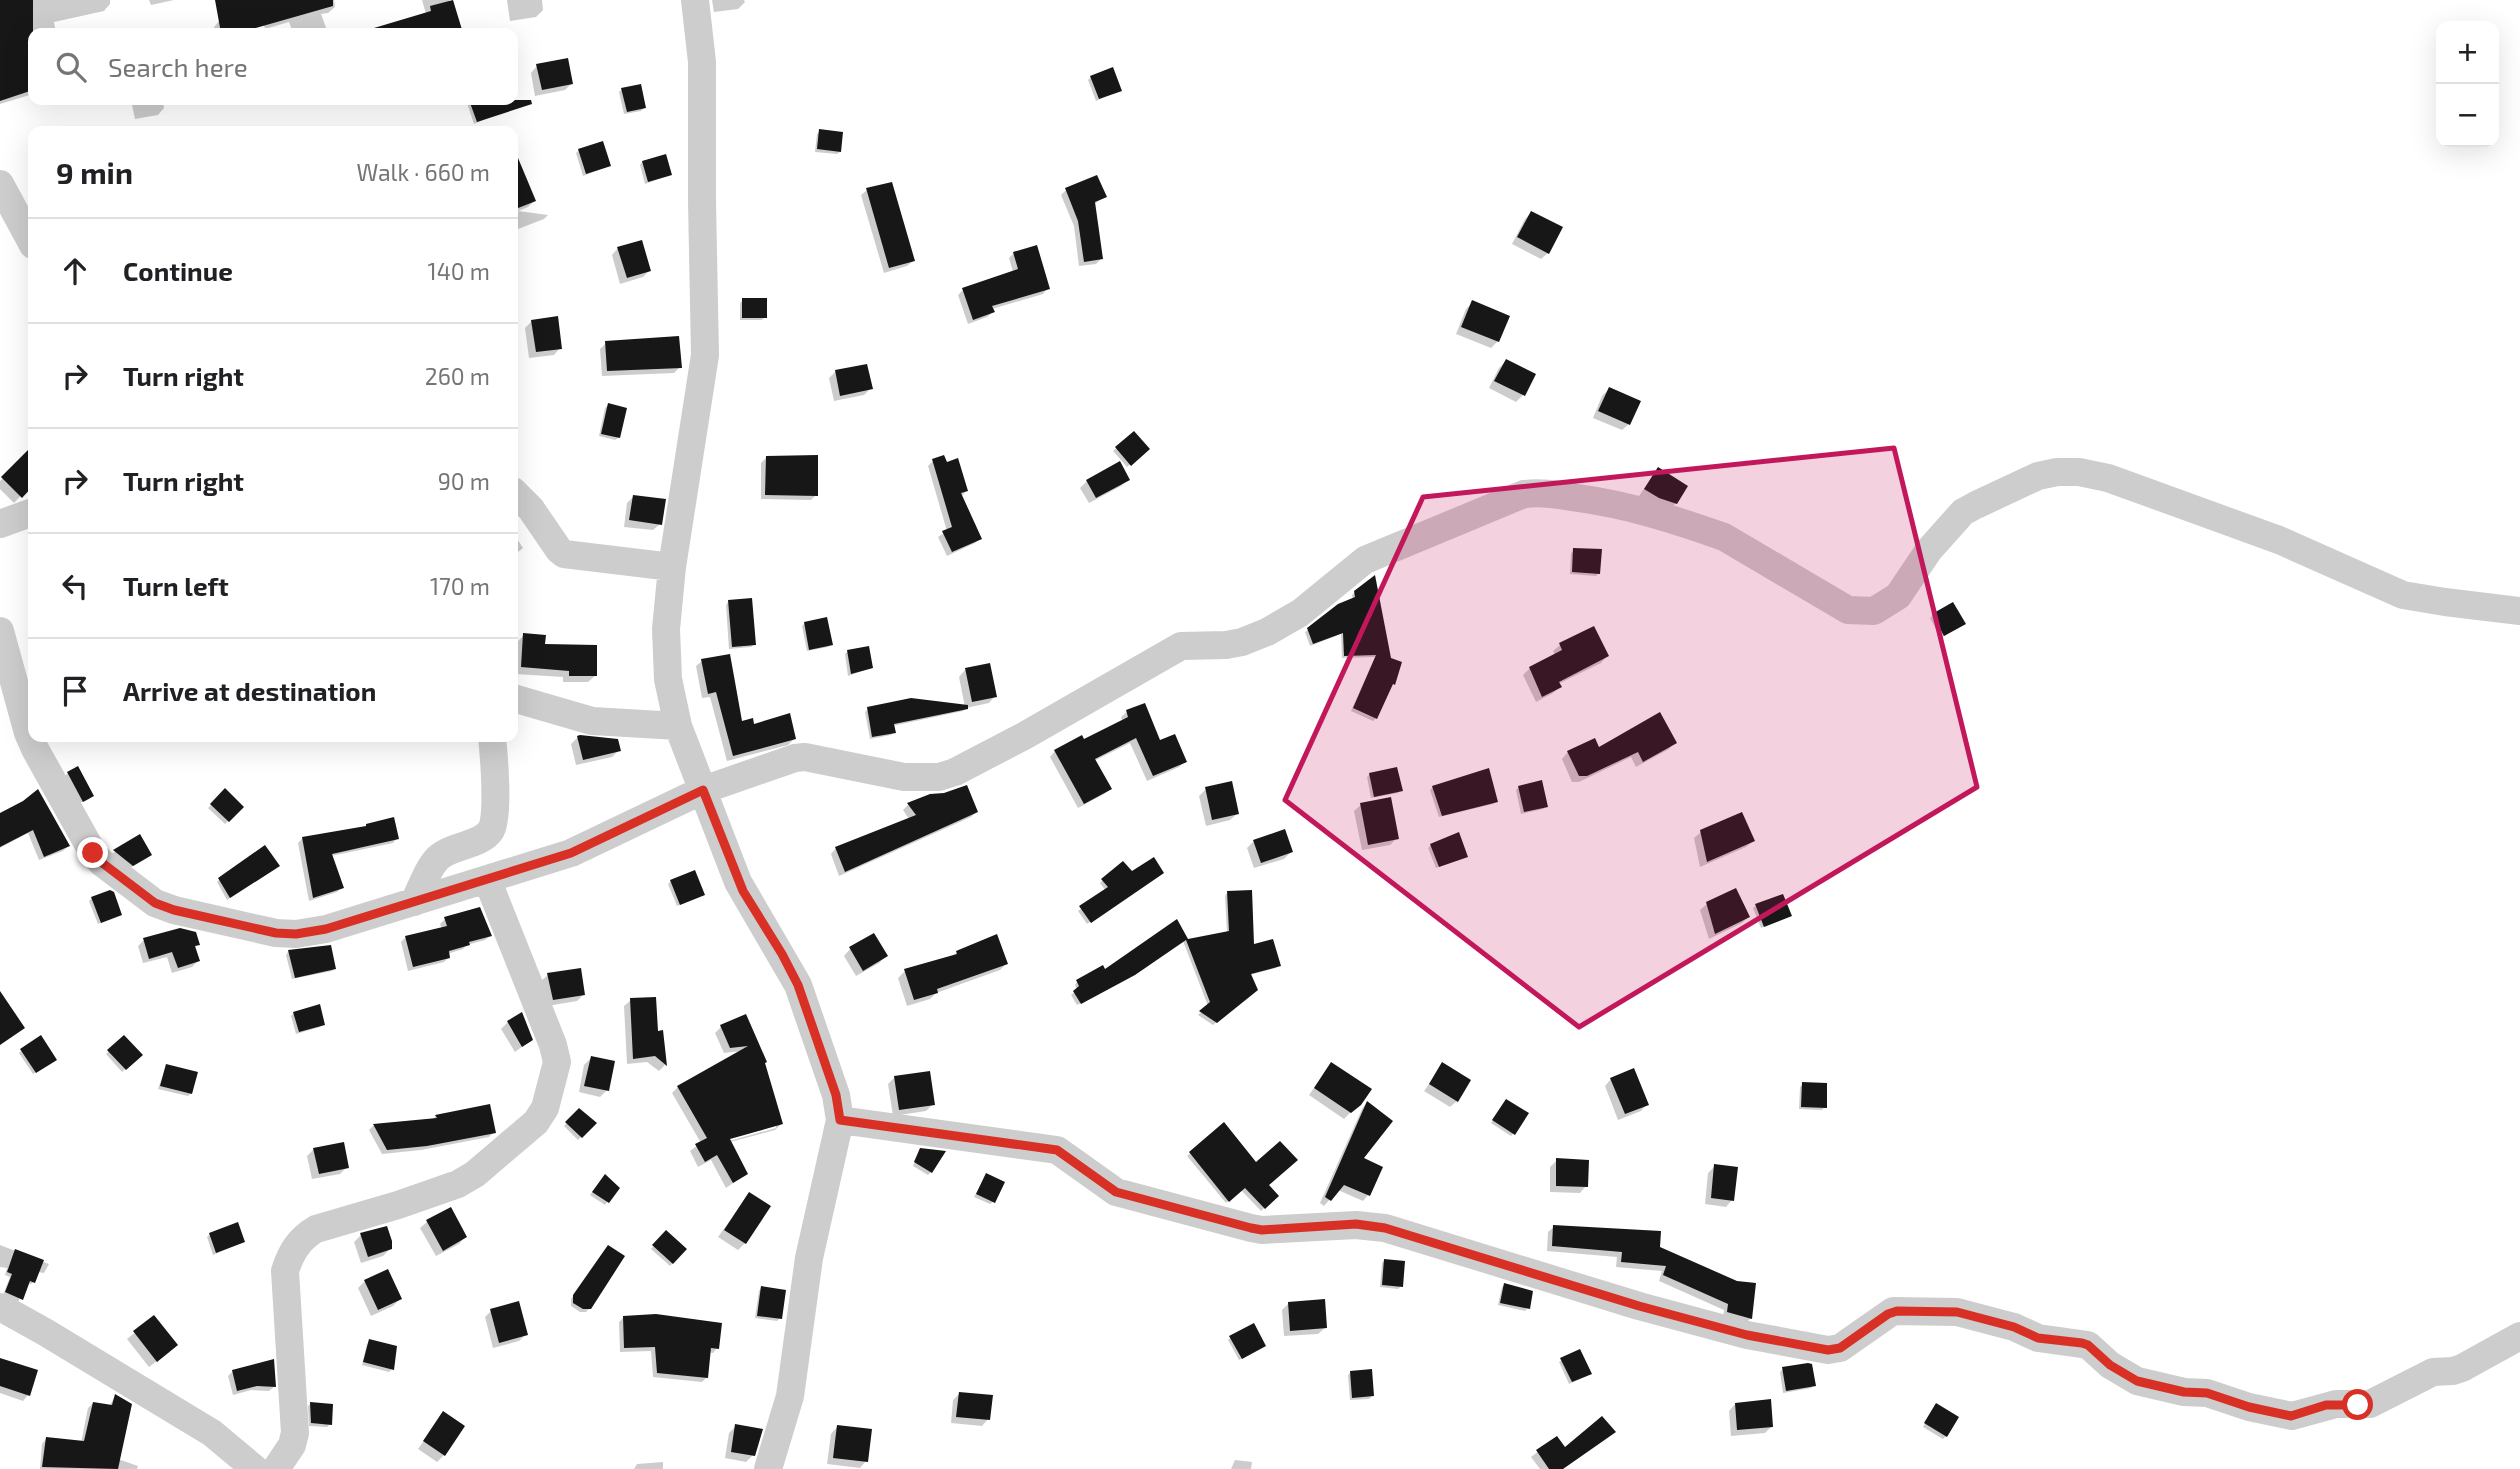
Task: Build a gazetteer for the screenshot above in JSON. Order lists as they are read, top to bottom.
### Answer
{
  "page": {
    "map_buttons": ["+", "−"],
    "search": "Search here",
    "heading": ["9 min", "Walk · 660 m"],
    "list": [
      ["Continue", "140 m"],
      ["Turn right", "260 m"],
      ["Turn right", "90 m"],
      ["Turn left", "170 m"],
      "Arrive at destination"
    ]
  }
}
